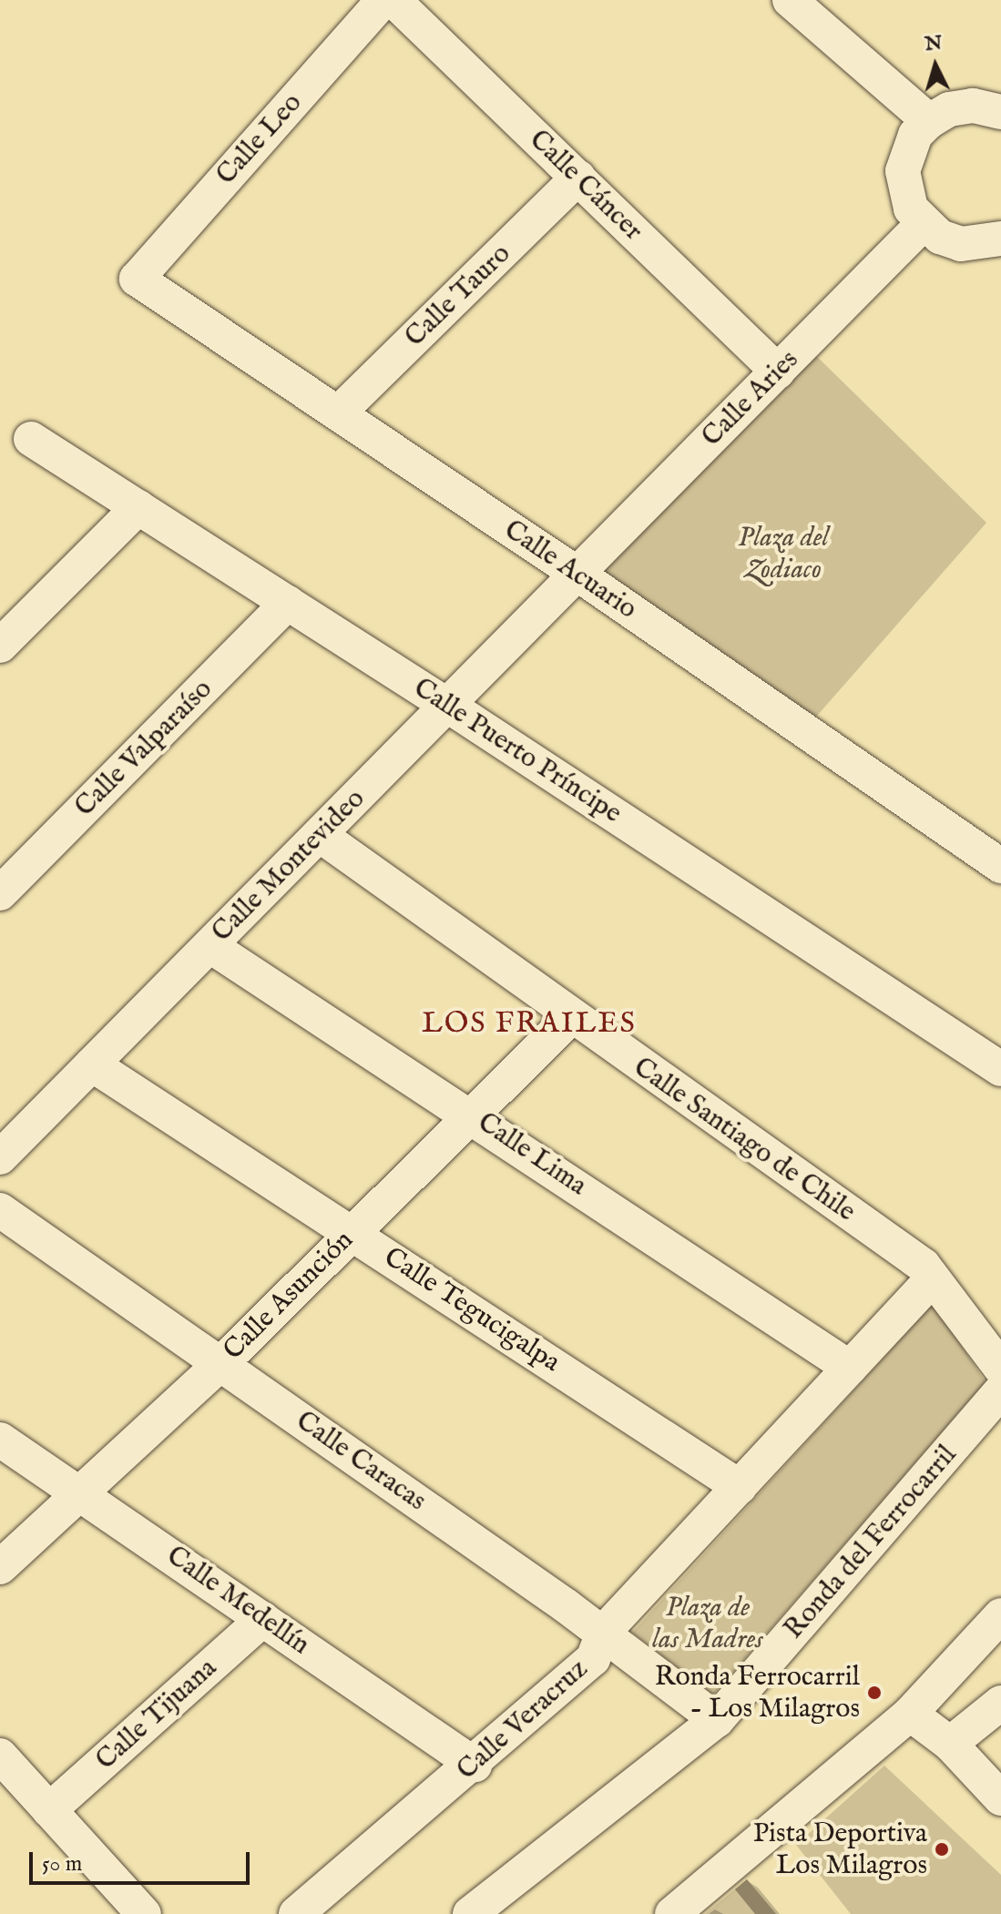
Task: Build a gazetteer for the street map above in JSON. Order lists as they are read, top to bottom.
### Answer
{
  "streets": {
    "street": [
      "Calle Leo",
      "Calle Cáncer",
      "Calle Tauro",
      "Calle Aries",
      "Calle Acuario",
      "Calle Valparaíso",
      "Calle Puerto Príncipe",
      "Calle Montevideo",
      "Calle Santiago de Chile",
      "Calle Lima",
      "Calle Asunción",
      "Calle Tegucigalpa",
      "Calle Caracas",
      "Ronda del Ferrocarril",
      "Calle Medellín",
      "Calle Tijuana",
      "Calle Veracruz"
    ]
  },
  "crossings": [
    ["Calle Leo", "Calle Acuario"],
    ["Calle Cáncer", "Calle Tauro"],
    ["Calle Cáncer", "Calle Aries"],
    ["Calle Tauro", "Calle Acuario"],
    ["Calle Aries", "Calle Acuario"],
    ["Calle Aries", "Calle Montevideo"],
    ["Calle Acuario", "Calle Montevideo"],
    ["Calle Valparaíso", "Calle Puerto Príncipe"],
    ["Calle Puerto Príncipe", "Calle Montevideo"],
    ["Calle Montevideo", "Calle Santiago de Chile"],
    ["Calle Montevideo", "Calle Lima"],
    ["Calle Montevideo", "Calle Tegucigalpa"],
    ["Calle Santiago de Chile", "Calle Asunción"],
    ["Calle Santiago de Chile", "Calle Veracruz"],
    ["Calle Lima", "Calle Asunción"],
    ["Calle Lima", "Calle Veracruz"],
    ["Calle Asunción", "Calle Tegucigalpa"],
    ["Calle Asunción", "Calle Caracas"],
    ["Calle Asunción", "Calle Medellín"],
    ["Calle Tegucigalpa", "Calle Veracruz"],
    ["Calle Caracas", "Ronda del Ferrocarril"],
    ["Calle Caracas", "Calle Veracruz"],
    ["Calle Medellín", "Calle Tijuana"],
    ["Calle Medellín", "Calle Veracruz"]
  ],
  "districts": ["LOS FRAILES"],
  "parks": ["Plaza del Zodiaco", "Plaza de las Madres"],
  "places": ["Ronda Ferrocarril - Los Milagros", "Pista Deportiva Los Milagros"],
  "scale_bar": "50 m",
  "north": "top"
}
